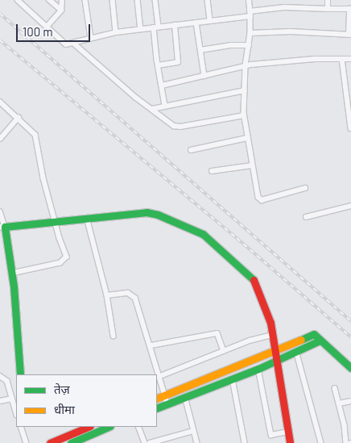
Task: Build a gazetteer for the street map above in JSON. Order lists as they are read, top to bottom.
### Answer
{
  "legend": ["तेज़", "धीमा"],
  "scale_bar": "100 m"
}
